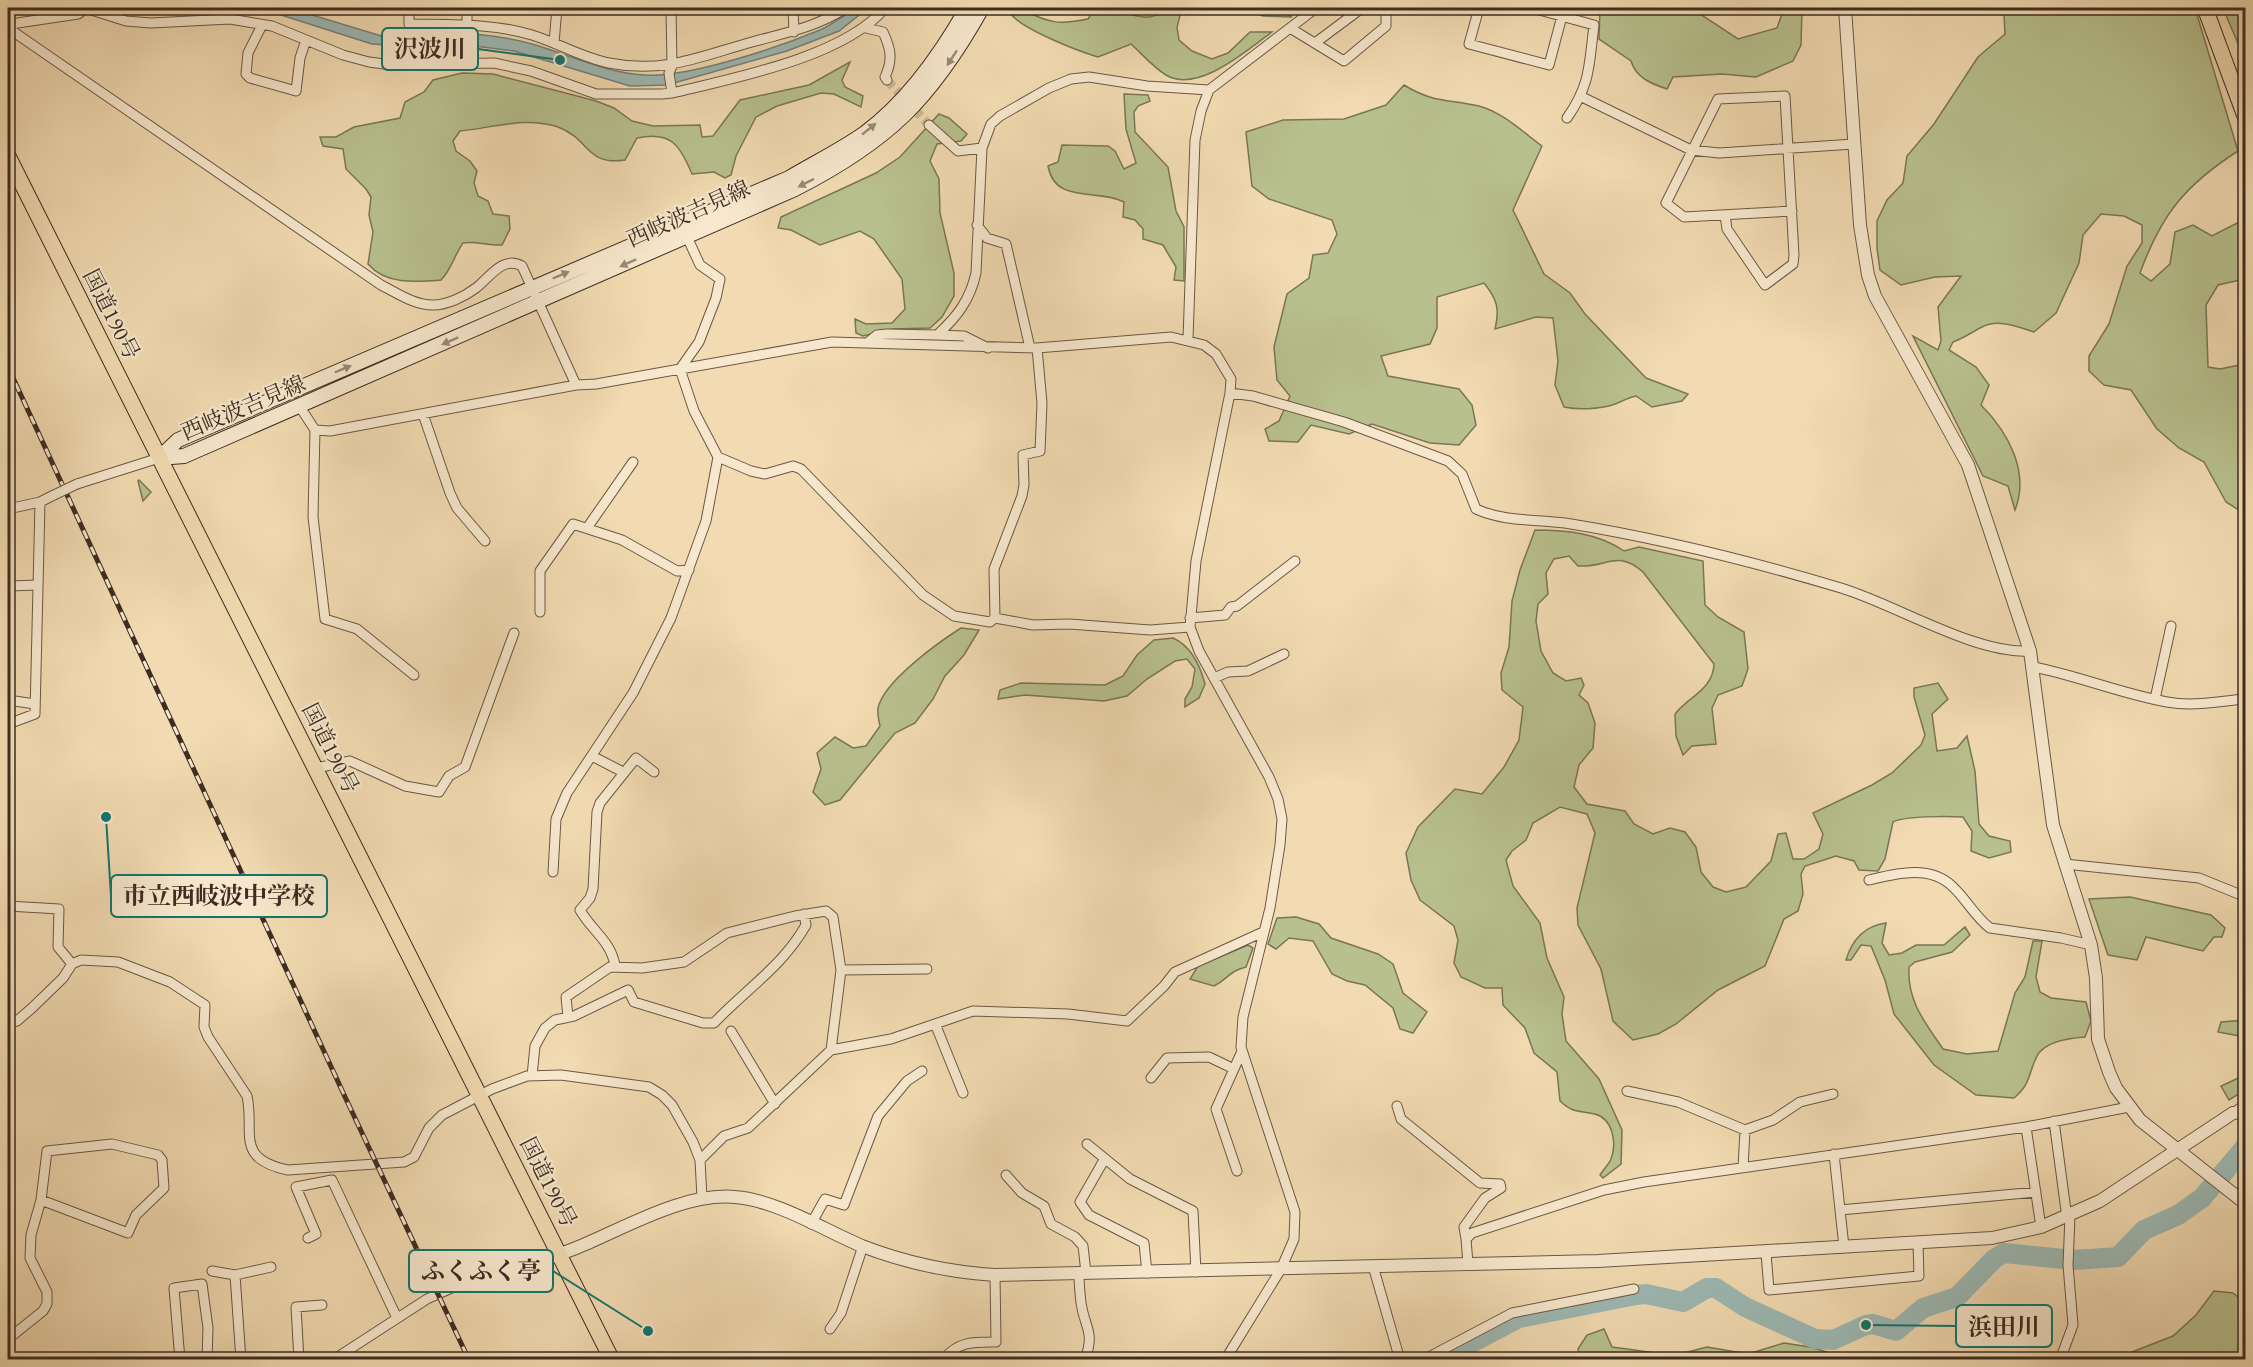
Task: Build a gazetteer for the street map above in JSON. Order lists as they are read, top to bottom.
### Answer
{
  "streets": {
    "main road": ["西岐波吉見線", "国道190号"]
  },
  "crossings": [
    ["西岐波吉見線", "国道190号"]
  ],
  "places": [
    "沢波川",
    "市立西岐波中学校",
    "浜田川",
    "ふくふく亭"
  ]
}
